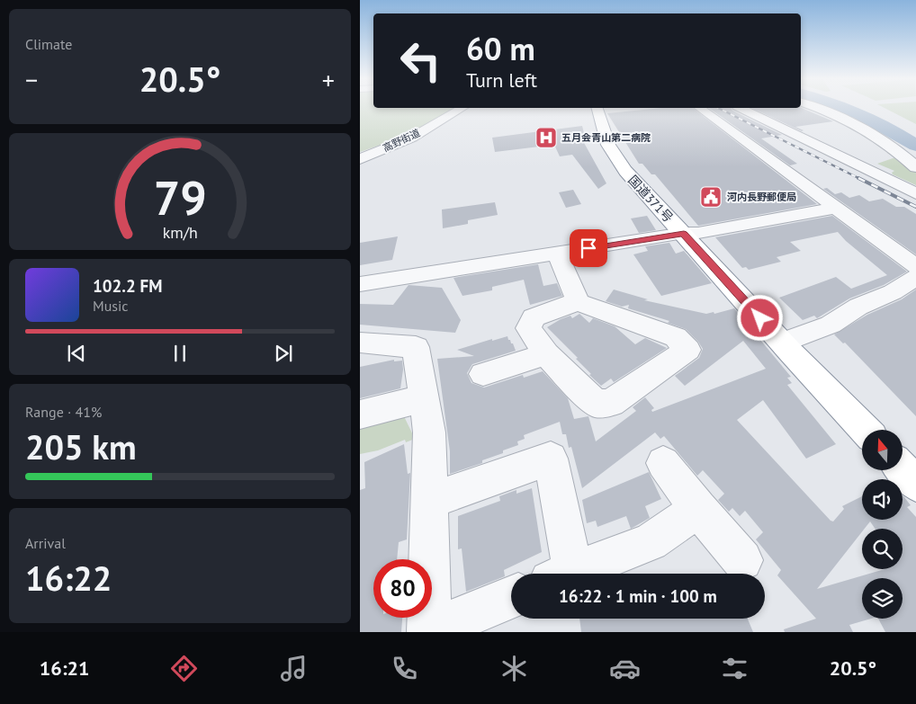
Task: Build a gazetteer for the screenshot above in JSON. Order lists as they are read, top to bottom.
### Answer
{
  "streets": {
    "highway": ["国道371号"],
    "street": ["高野街道"]
  },
  "places": {
    "hospital": ["五月会青山第二病院"],
    "public building": ["河内長野郵便局"]
  },
  "north": "top",
  "page": {
    "tile": [
      "Climate",
      ["Range · 41%", "205 km"],
      ["Arrival", "16:22"]
    ],
    "turn": ["60 m", "Turn left"],
    "heat": ["−", "20.5°", "+"],
    "song": ["102.2 FM", "Music"],
    "limit": "80",
    "trip": "16:22 · 1 min · 100 m",
    "tabs": ["16:21", "20.5°"],
    "gauge": ["79", "km/h"]
  }
}
